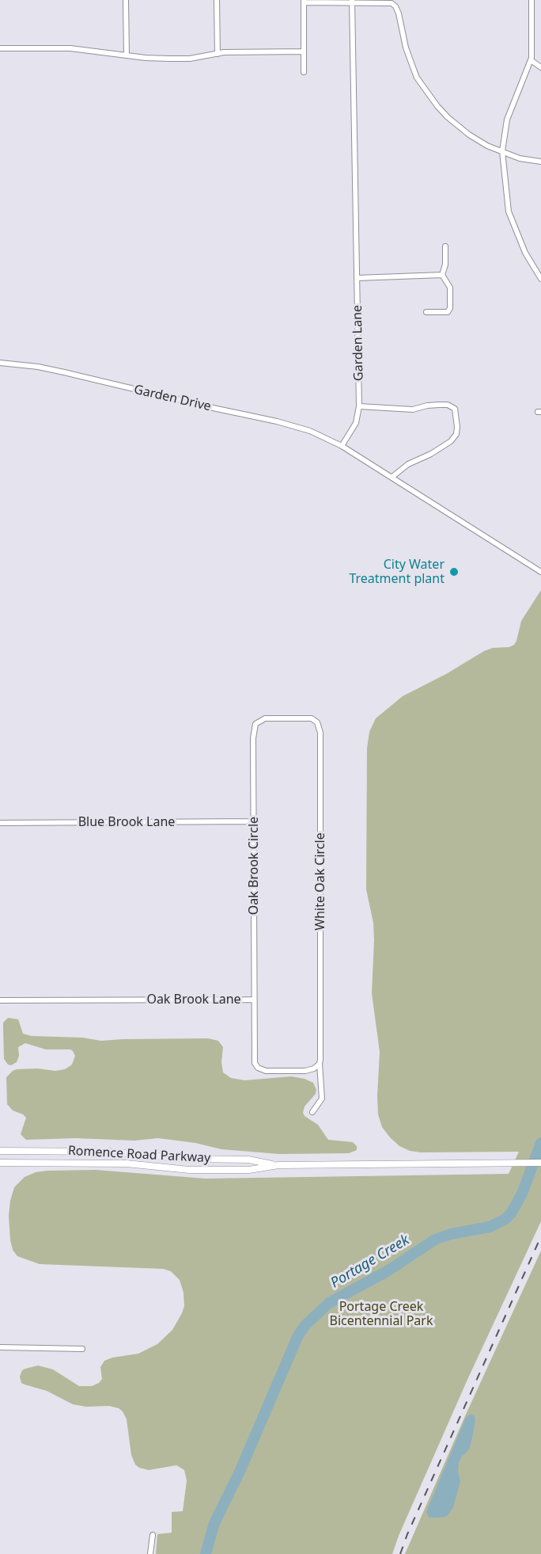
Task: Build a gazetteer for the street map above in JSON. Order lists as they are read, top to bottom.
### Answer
{
  "streets": {
    "street": [
      "Garden Lane",
      "Garden Drive",
      "Blue Brook Lane",
      "Oak Brook Circle",
      "White Oak Circle",
      "Oak Brook Lane",
      "Romence Road Parkway"
    ]
  },
  "crossings": [
    ["Garden Lane", "Garden Drive"],
    ["Blue Brook Lane", "Oak Brook Circle"],
    ["Oak Brook Circle", "White Oak Circle"],
    ["Oak Brook Circle", "Oak Brook Lane"],
    ["White Oak Circle", "Oak Brook Lane"]
  ],
  "water": ["Portage Creek"],
  "parks": ["Portage Creek Bicentennial Park"],
  "places": ["City Water Treatment plant"]
}
